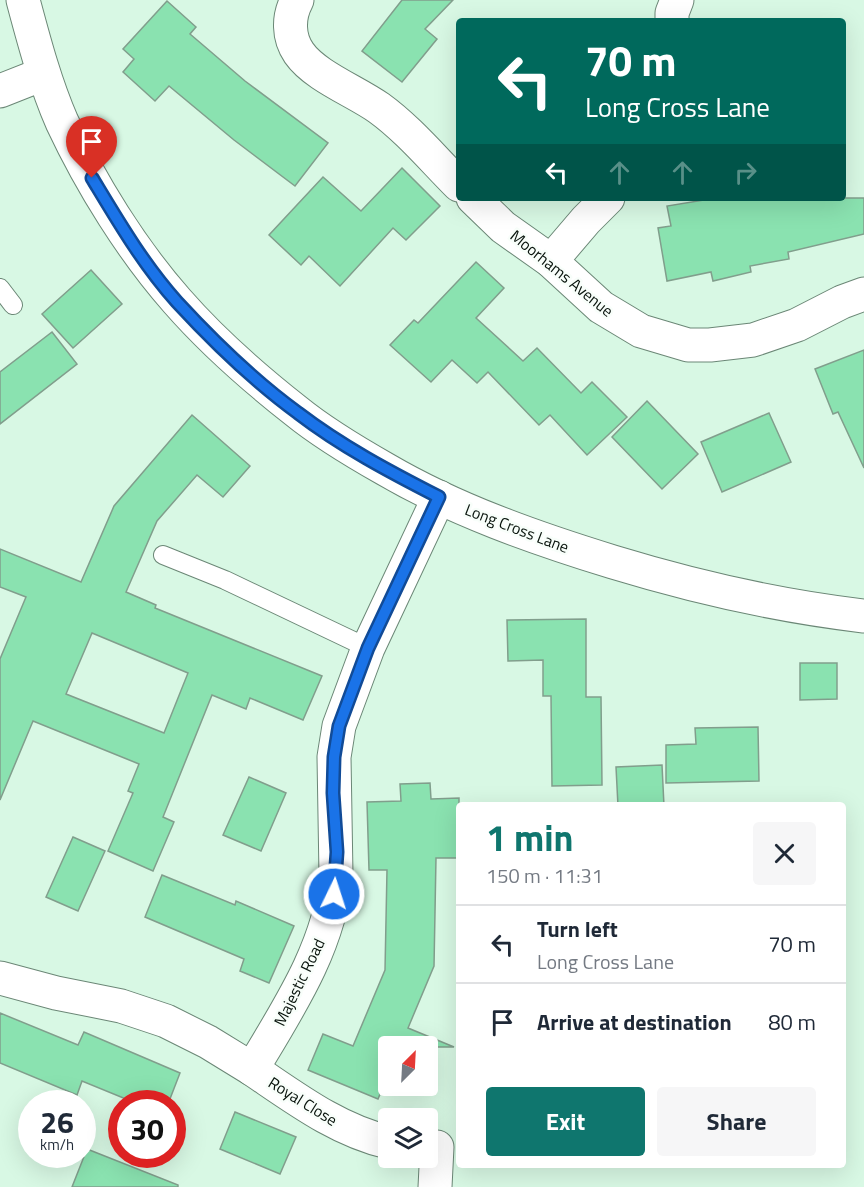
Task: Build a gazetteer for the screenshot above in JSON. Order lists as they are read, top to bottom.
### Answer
{
  "streets": {
    "street": [
      "Moorhams Avenue",
      "Long Cross Lane",
      "Majestic Road",
      "Royal Close"
    ]
  },
  "crossings": [
    ["Long Cross Lane", "Majestic Road"],
    ["Majestic Road", "Royal Close"]
  ],
  "north": "top right",
  "page": {
    "turn": ["70 m", "Long Cross Lane"],
    "heading": ["1 min", "150 m · 11:31"],
    "list": [
      {
        "name": "Turn left",
        "note": "Long Cross Lane",
        "value": "70 m"
      },
      {
        "name": "Arrive at destination",
        "value": "80 m"
      }
    ],
    "buttons": ["Exit", "Share"],
    "speed": "26 km/h",
    "limit": "30"
  }
}
